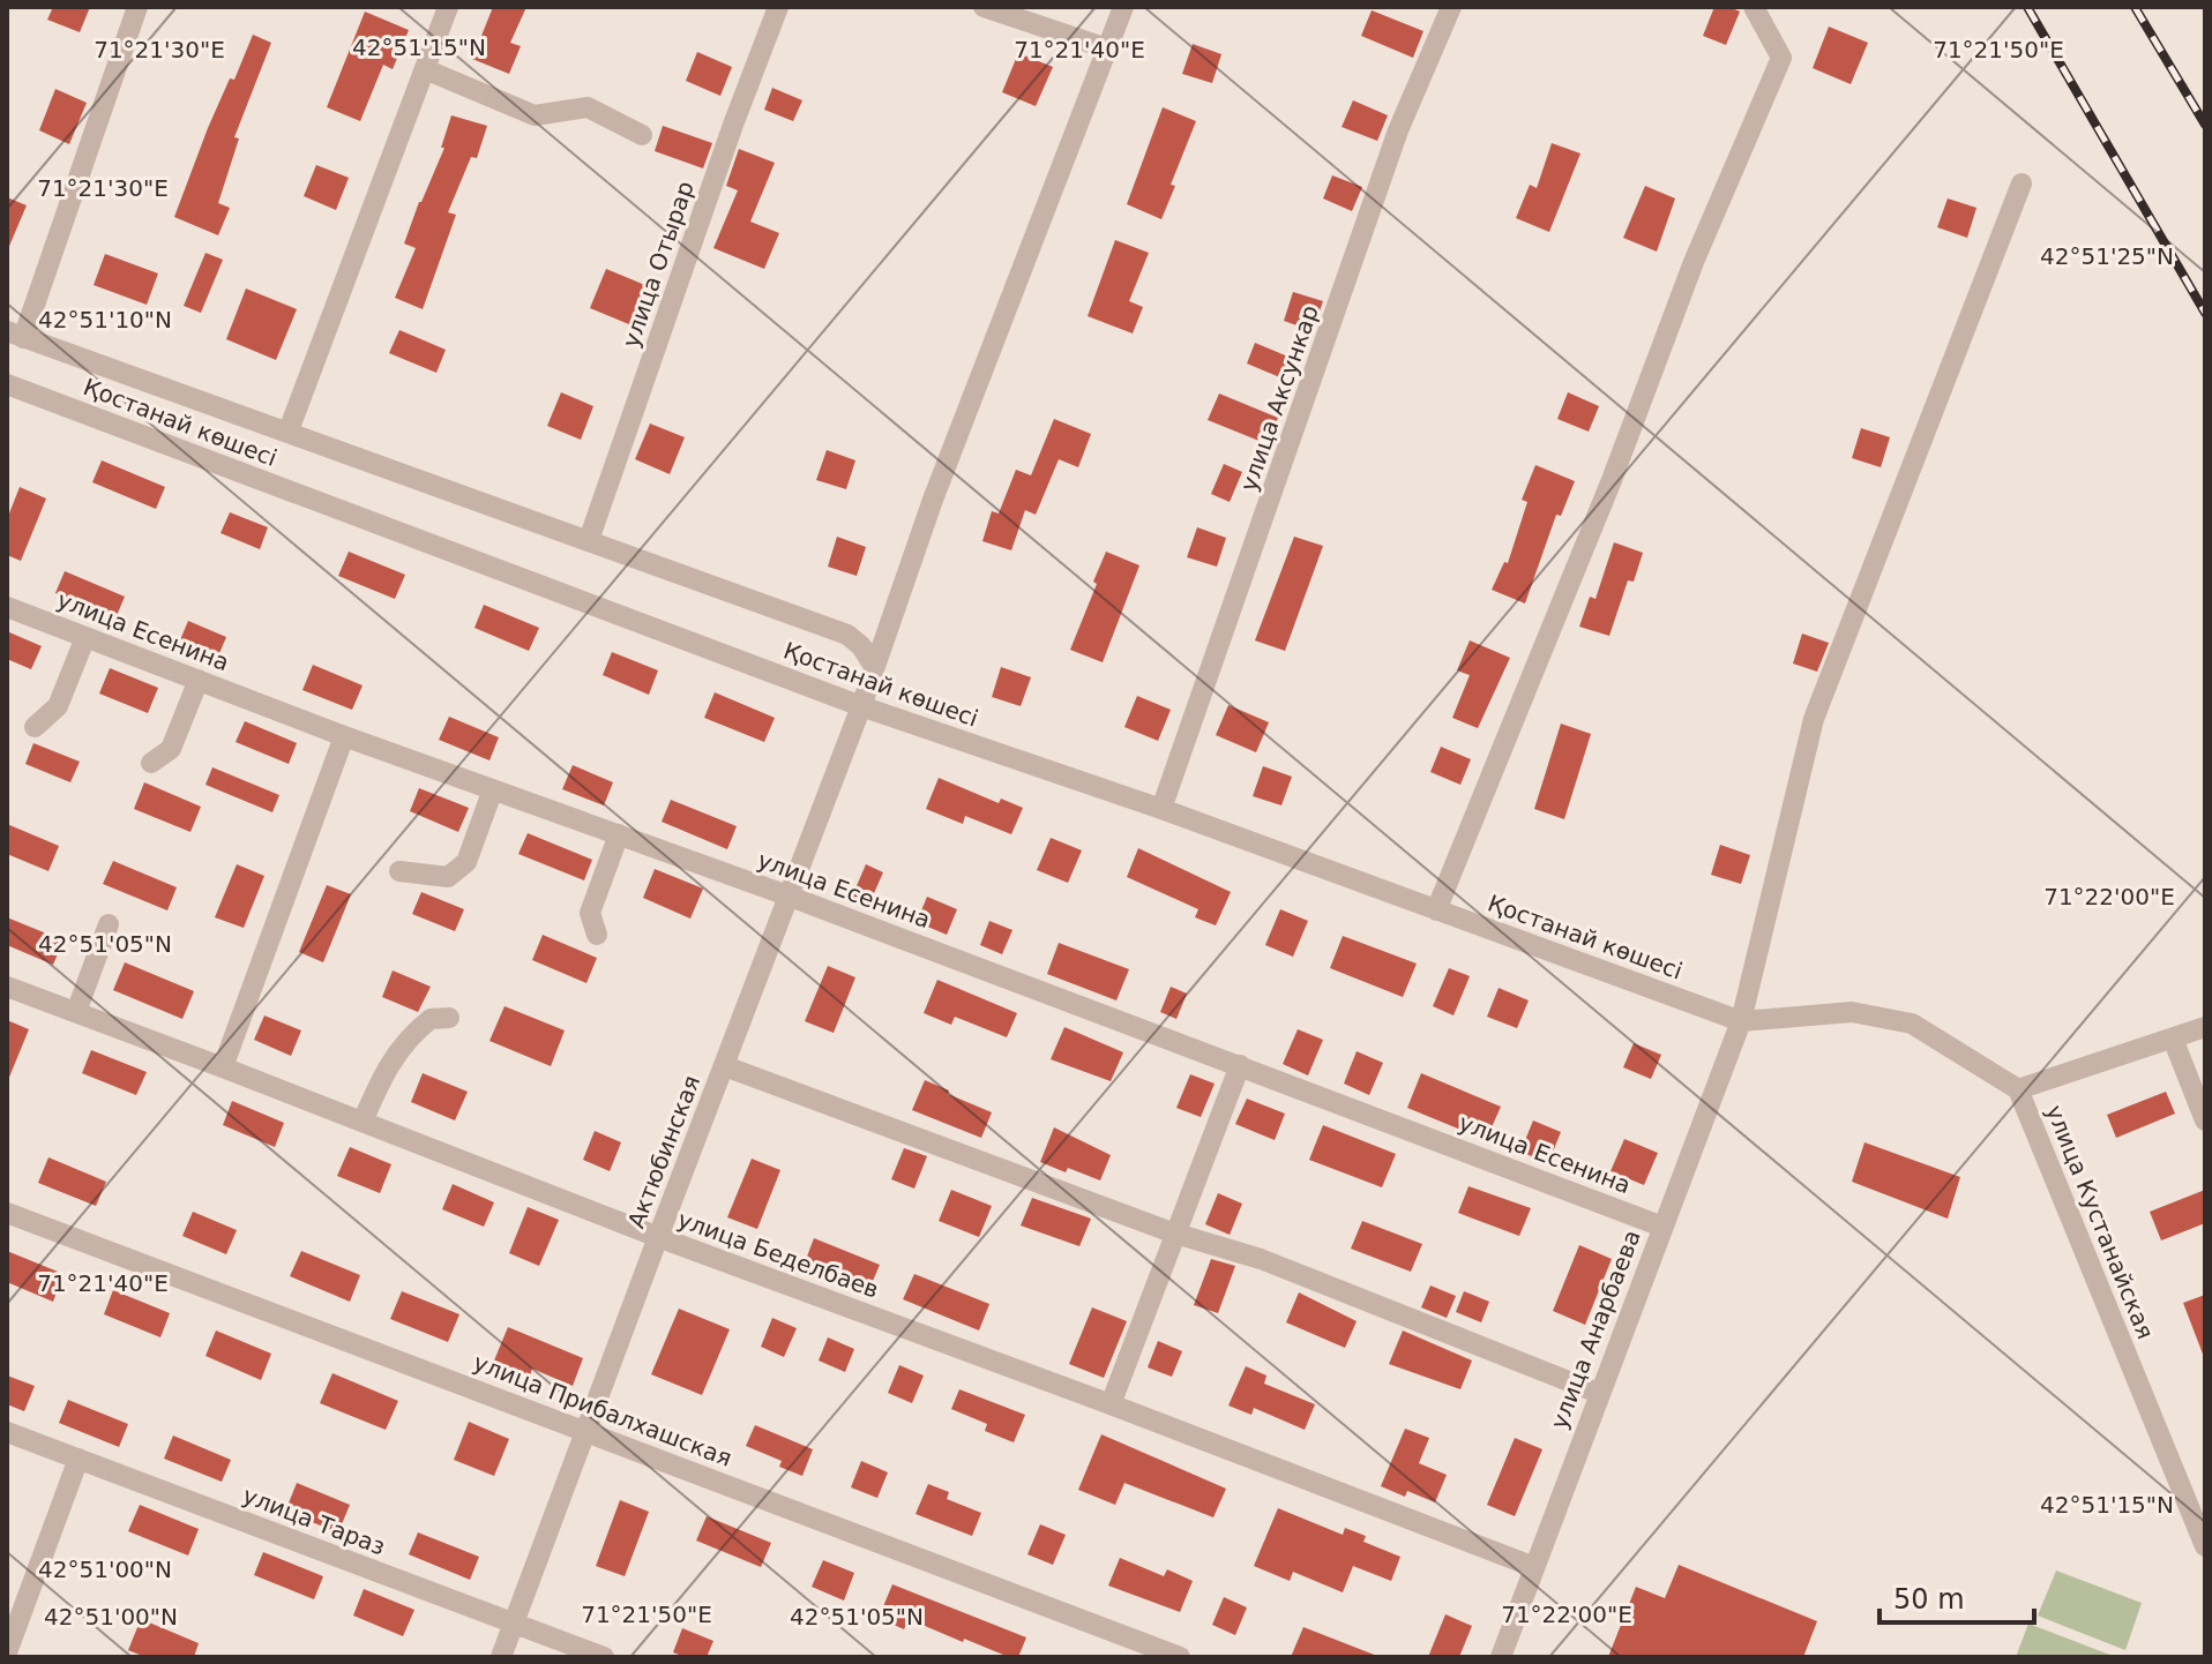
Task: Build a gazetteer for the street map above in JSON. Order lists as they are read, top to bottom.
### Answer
{
  "streets": {
    "street": [
      "улица Отырар",
      "улица Аксункар",
      "Қостанай көшесі",
      "улица Есенина",
      "Актюбинская",
      "улица Кустанайская",
      "улица Беделбаев",
      "улица Анарбаева",
      "улица Прибалхашская",
      "улица Тараз"
    ]
  },
  "crossings": [
    ["улица Аксункар", "Қостанай көшесі"],
    ["Қостанай көшесі", "Актюбинская"],
    ["Қостанай көшесі", "улица Кустанайская"],
    ["Қостанай көшесі", "улица Анарбаева"],
    ["улица Есенина", "Актюбинская"],
    ["улица Есенина", "улица Анарбаева"],
    ["Актюбинская", "улица Беделбаев"],
    ["Актюбинская", "улица Прибалхашская"],
    ["Актюбинская", "улица Тараз"],
    ["улица Кустанайская", "улица Анарбаева"],
    ["улица Беделбаев", "улица Анарбаева"]
  ],
  "scale_bar": "50 m",
  "coordinates": [
    "42°51'15\"N",
    "71°21'30\"E",
    "71°21'40\"E",
    "71°21'50\"E",
    "42°51'25\"N",
    "42°51'10\"N",
    "71°22'00\"E",
    "42°51'05\"N",
    "42°51'00\"N"
  ]
}
